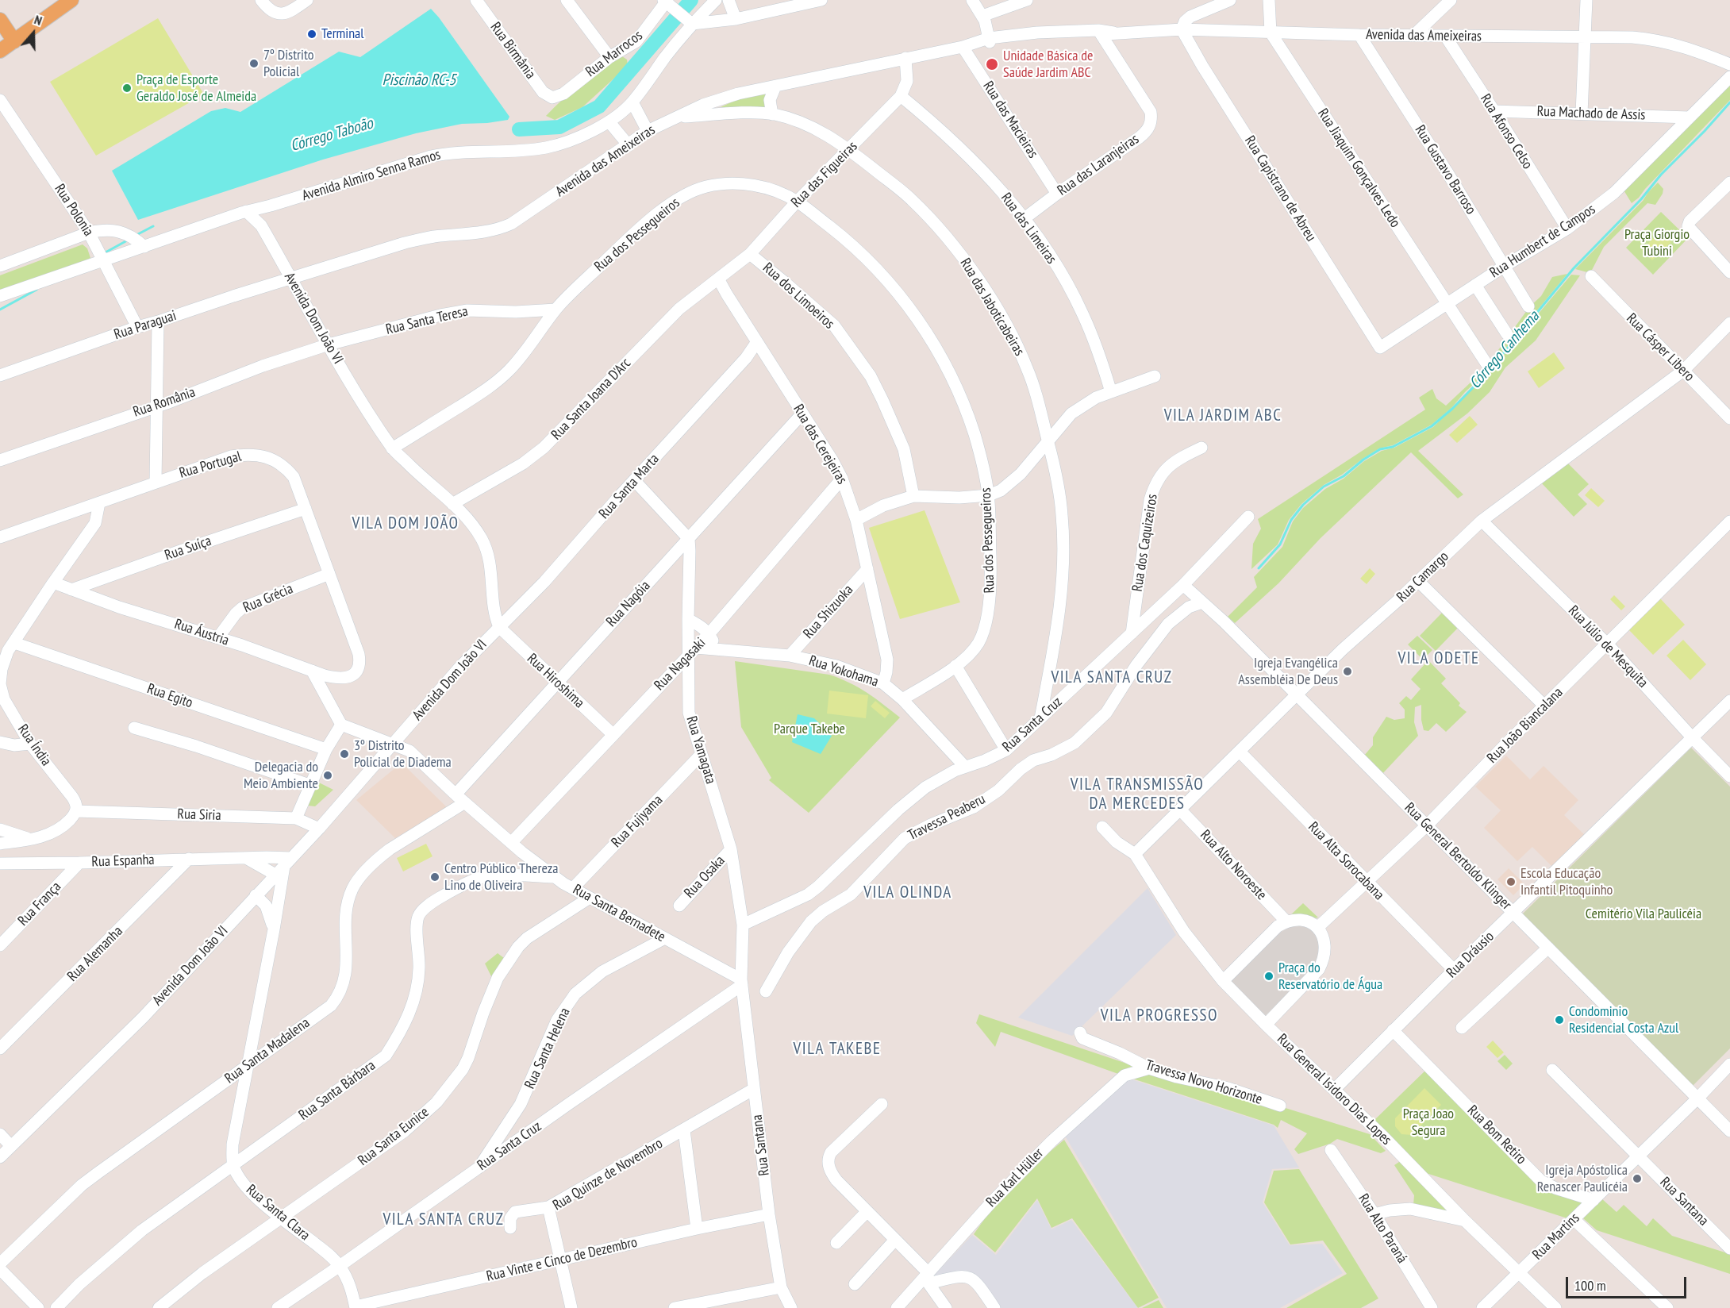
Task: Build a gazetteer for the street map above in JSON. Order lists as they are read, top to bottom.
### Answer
{
  "streets": {
    "street": [
      "Avenida das Ameixeiras",
      "Rua Birmânia",
      "Rua Marrocos",
      "Rua Machado de Assis",
      "Rua das Macieiras",
      "Rua Afonso Celso",
      "Rua das Laranjeiras",
      "Rua Jiaquim Gonçalves Ledo",
      "Rua Gustavo Barroso",
      "Rua das Figueiras",
      "Avenida Almiro Senna Ramos",
      "Rua Capistrano de Abreu",
      "Rua Polonia",
      "Rua das Limeiras",
      "Rua dos Pessegueiros",
      "Rua Humbert de Campos",
      "Rua dos Limoeiros",
      "Rua das Jaboticabeiras",
      "Avenida Dom João VI",
      "Rua Santa Teresa",
      "Rua Paraguai",
      "Rua Cásper Libero",
      "Rua Santa Joana D'Arc",
      "Rua România",
      "Rua das Cerejeiras",
      "Rua Portugal",
      "Rua Santa Marta",
      "Rua dos Caquizeiros",
      "Rua Suíça",
      "Rua Camargo",
      "Rua Grécia",
      "Rua Nagóia",
      "Rua Shizuoka",
      "Rua Áustria",
      "Rua Júlio de Mesquita",
      "Rua Nagasaki",
      "Rua Yokohama",
      "Rua Hiroshima",
      "Rua Egito",
      "Rua Santa Cruz",
      "Rua João Biancalana",
      "Rua Índia",
      "Rua Yamagata",
      "Rua Siria",
      "Travessa Peaberu",
      "Rua Fujiyama",
      "Rua General Bertoldo Klinger",
      "Rua Espanha",
      "Rua Alta Sorocabana",
      "Rua Alto Noroeste",
      "Rua Osaka",
      "Rua França",
      "Rua Santa Bernadete",
      "Rua Alemanha",
      "Rua Dráusio",
      "Rua Santa Helena",
      "Rua Santa Madalena",
      "Travessa Novo Horizonte",
      "Rua General Isidoro Dias Lopes",
      "Rua Santa Bárbara",
      "Rua Bom Retiro",
      "Rua Santa Eunice",
      "Rua Santana",
      "Rua Quinze de Novembro",
      "Rua Karl Hüller",
      "Rua Santa Clara",
      "Rua Alto Paraná",
      "Rua Martins",
      "Rua Vinte e Cinco de Dezembro"
    ]
  },
  "crossings": [
    ["Avenida das Ameixeiras", "Rua das Macieiras"],
    ["Avenida das Ameixeiras", "Rua Afonso Celso"],
    ["Avenida das Ameixeiras", "Rua das Laranjeiras"],
    ["Avenida das Ameixeiras", "Rua Jiaquim Gonçalves Ledo"],
    ["Avenida das Ameixeiras", "Rua Gustavo Barroso"],
    ["Avenida das Ameixeiras", "Rua das Figueiras"],
    ["Avenida das Ameixeiras", "Rua Capistrano de Abreu"],
    ["Avenida das Ameixeiras", "Rua das Jaboticabeiras"],
    ["Avenida das Ameixeiras", "Avenida Dom João VI"],
    ["Avenida das Ameixeiras", "Rua Paraguai"],
    ["Rua Birmânia", "Rua Marrocos"],
    ["Rua Machado de Assis", "Rua Afonso Celso"],
    ["Rua Machado de Assis", "Rua Humbert de Campos"],
    ["Rua das Macieiras", "Rua das Laranjeiras"],
    ["Rua Afonso Celso", "Rua Humbert de Campos"],
    ["Rua das Laranjeiras", "Rua das Limeiras"],
    ["Rua Jiaquim Gonçalves Ledo", "Rua Humbert de Campos"],
    ["Rua Gustavo Barroso", "Rua Humbert de Campos"],
    ["Rua das Figueiras", "Rua das Limeiras"],
    ["Rua das Figueiras", "Rua dos Pessegueiros"],
    ["Rua das Figueiras", "Rua dos Limoeiros"],
    ["Rua das Figueiras", "Rua das Jaboticabeiras"],
    ["Rua das Figueiras", "Rua Santa Joana D'Arc"],
    ["Rua das Figueiras", "Rua das Cerejeiras"],
    ["Avenida Almiro Senna Ramos", "Rua Polonia"],
    ["Avenida Almiro Senna Ramos", "Avenida Dom João VI"],
    ["Rua Capistrano de Abreu", "Rua Humbert de Campos"],
    ["Rua Polonia", "Rua Paraguai"],
    ["Rua dos Pessegueiros", "Avenida Dom João VI"],
    ["Rua dos Pessegueiros", "Rua Santa Teresa"],
    ["Rua dos Pessegueiros", "Rua Yokohama"],
    ["Rua das Jaboticabeiras", "Rua Santa Cruz"],
    ["Avenida Dom João VI", "Rua Santa Teresa"],
    ["Avenida Dom João VI", "Rua Paraguai"],
    ["Avenida Dom João VI", "Rua Santa Joana D'Arc"],
    ["Avenida Dom João VI", "Rua România"],
    ["Avenida Dom João VI", "Rua Santa Marta"],
    ["Avenida Dom João VI", "Rua Hiroshima"],
    ["Avenida Dom João VI", "Rua Siria"],
    ["Avenida Dom João VI", "Rua Espanha"],
    ["Avenida Dom João VI", "Rua Santa Bernadete"],
    ["Avenida Dom João VI", "Rua Santa Clara"],
    ["Rua Santa Teresa", "Rua România"],
    ["Rua Cásper Libero", "Rua Camargo"],
    ["Rua Santa Joana D'Arc", "Rua das Cerejeiras"],
    ["Rua das Cerejeiras", "Rua Santa Marta"],
    ["Rua das Cerejeiras", "Rua Nagóia"],
    ["Rua das Cerejeiras", "Rua Shizuoka"],
    ["Rua das Cerejeiras", "Rua Nagasaki"],
    ["Rua das Cerejeiras", "Rua Yokohama"],
    ["Rua Portugal", "Rua Suíça"],
    ["Rua Portugal", "Rua Grécia"],
    ["Rua Portugal", "Rua Áustria"],
    ["Rua Portugal", "Rua Índia"],
    ["Rua Santa Marta", "Rua Hiroshima"],
    ["Rua dos Caquizeiros", "Rua Santa Cruz"],
    ["Rua Suíça", "Rua Áustria"],
    ["Rua Camargo", "Rua Júlio de Mesquita"],
    ["Rua Camargo", "Rua General Bertoldo Klinger"],
    ["Rua Camargo", "Rua Alta Sorocabana"],
    ["Rua Camargo", "Rua Alto Noroeste"],
    ["Rua Camargo", "Rua General Isidoro Dias Lopes"],
    ["Rua Grécia", "Rua Áustria"],
    ["Rua Nagóia", "Rua Hiroshima"],
    ["Rua Nagóia", "Rua Yamagata"],
    ["Rua Nagóia", "Rua Santa Bernadete"],
    ["Rua Nagóia", "Rua Santa Madalena"],
    ["Rua Shizuoka", "Rua Yokohama"],
    ["Rua Áustria", "Rua Índia"],
    ["Rua Júlio de Mesquita", "Rua João Biancalana"],
    ["Rua Júlio de Mesquita", "Rua Dráusio"],
    ["Rua Nagasaki", "Rua Yokohama"],
    ["Rua Nagasaki", "Rua Hiroshima"],
    ["Rua Nagasaki", "Rua Yamagata"],
    ["Rua Nagasaki", "Rua Santa Bernadete"],
    ["Rua Yokohama", "Rua Santa Cruz"],
    ["Rua Yokohama", "Rua Yamagata"],
    ["Rua Egito", "Rua Índia"],
    ["Rua Santa Cruz", "Rua Yamagata"],
    ["Rua Santa Cruz", "Rua General Bertoldo Klinger"],
    ["Rua Santa Cruz", "Rua Santa Bernadete"],
    ["Rua Santa Cruz", "Rua Santa Helena"],
    ["Rua Santa Cruz", "Rua Santana"],
    ["Rua Santa Cruz", "Rua Santa Clara"],
    ["Rua João Biancalana", "Rua General Bertoldo Klinger"],
    ["Rua João Biancalana", "Rua Alta Sorocabana"],
    ["Rua Índia", "Rua Siria"],
    ["Rua Yamagata", "Rua Fujiyama"],
    ["Rua Yamagata", "Rua Osaka"],
    ["Rua Yamagata", "Rua Santa Bernadete"],
    ["Rua Yamagata", "Rua Santana"],
    ["Travessa Peaberu", "Rua General Bertoldo Klinger"],
    ["Rua Fujiyama", "Rua Santa Bernadete"],
    ["Rua General Bertoldo Klinger", "Rua Dráusio"],
    ["Rua General Bertoldo Klinger", "Rua Martins"],
    ["Rua Espanha", "Rua França"],
    ["Rua Espanha", "Rua Alemanha"],
    ["Rua Espanha", "Rua Santa Clara"],
    ["Rua Alta Sorocabana", "Rua Dráusio"],
    ["Rua Santa Bernadete", "Rua Santa Helena"],
    ["Rua Santa Bernadete", "Rua Santa Madalena"],
    ["Rua Santa Bernadete", "Rua Santa Bárbara"],
    ["Rua Santa Bernadete", "Rua Santa Eunice"],
    ["Rua Santa Bernadete", "Rua Santana"],
    ["Rua Dráusio", "Rua General Isidoro Dias Lopes"],
    ["Rua Dráusio", "Rua Bom Retiro"],
    ["Rua Santa Madalena", "Rua Santa Clara"],
    ["Travessa Novo Horizonte", "Rua Karl Hüller"],
    ["Rua General Isidoro Dias Lopes", "Rua Martins"],
    ["Rua Santa Bárbara", "Rua Santa Clara"],
    ["Rua Bom Retiro", "Rua Martins"],
    ["Rua Santa Eunice", "Rua Santa Clara"],
    ["Rua Santana", "Rua Quinze de Novembro"],
    ["Rua Santana", "Rua Martins"],
    ["Rua Santana", "Rua Vinte e Cinco de Dezembro"],
    ["Rua Quinze de Novembro", "Rua Vinte e Cinco de Dezembro"],
    ["Rua Santa Clara", "Rua Vinte e Cinco de Dezembro"]
  ],
  "districts": [
    "VILA JARDIM ABC",
    "VILA DOM JOÃO",
    "VILA ODETE",
    "VILA SANTA CRUZ",
    "VILA TRANSMISSÃO DA MERCEDES",
    "VILA OLINDA",
    "VILA PROGRESSO",
    "VILA TAKEBE",
    "VILA SANTA CRUZ"
  ],
  "water": ["Piscinão RC-5", "Córrego Taboão", "Córrego Canhema"],
  "parks": [
    "Praça Giorgio Tubini",
    "Parque Takebe",
    "Cemitério Vila Paulicéia",
    "Praça Joao Segura"
  ],
  "places": [
    "Terminal",
    "7º Distrito Policial",
    "Unidade Básica de Saúde Jardim ABC",
    "Praça de Esporte Geraldo José de Almeida",
    "Igreja Evangélica Assembléia De Deus",
    "3º Distrito Policial de Diadema",
    "Delegacia do Meio Ambiente",
    "Centro Público Thereza Lino de Oliveira",
    "Escola Educação Infantil Pitoquinho",
    "Praça do Reservatório de Água",
    "Condominio Residencial Costa Azul",
    "Igreja Apóstolica Renascer Paulicéia"
  ],
  "scale_bar": "100 m",
  "north": "top"
}
